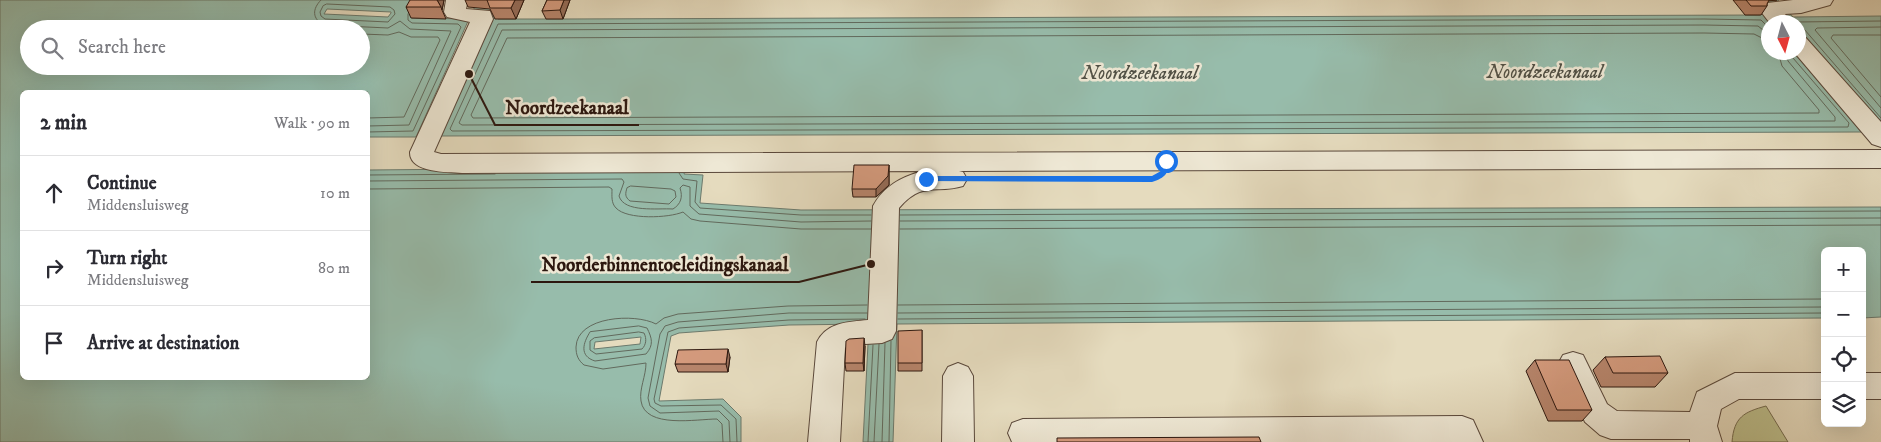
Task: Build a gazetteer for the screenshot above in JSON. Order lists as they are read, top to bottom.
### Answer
{
  "water": ["Noordzeekanaal"],
  "places": ["Noordzeekanaal", "Noorderbinnentoeleidingskanaal"],
  "north": "bottom",
  "page": {
    "search": "Search here",
    "heading": ["2 min", "Walk · 90 m"],
    "list": [
      ["Continue", "Middensluisweg", "10 m"],
      ["Turn right", "Middensluisweg", "80 m"],
      "Arrive at destination"
    ],
    "map_buttons": ["+", "−"]
  }
}
